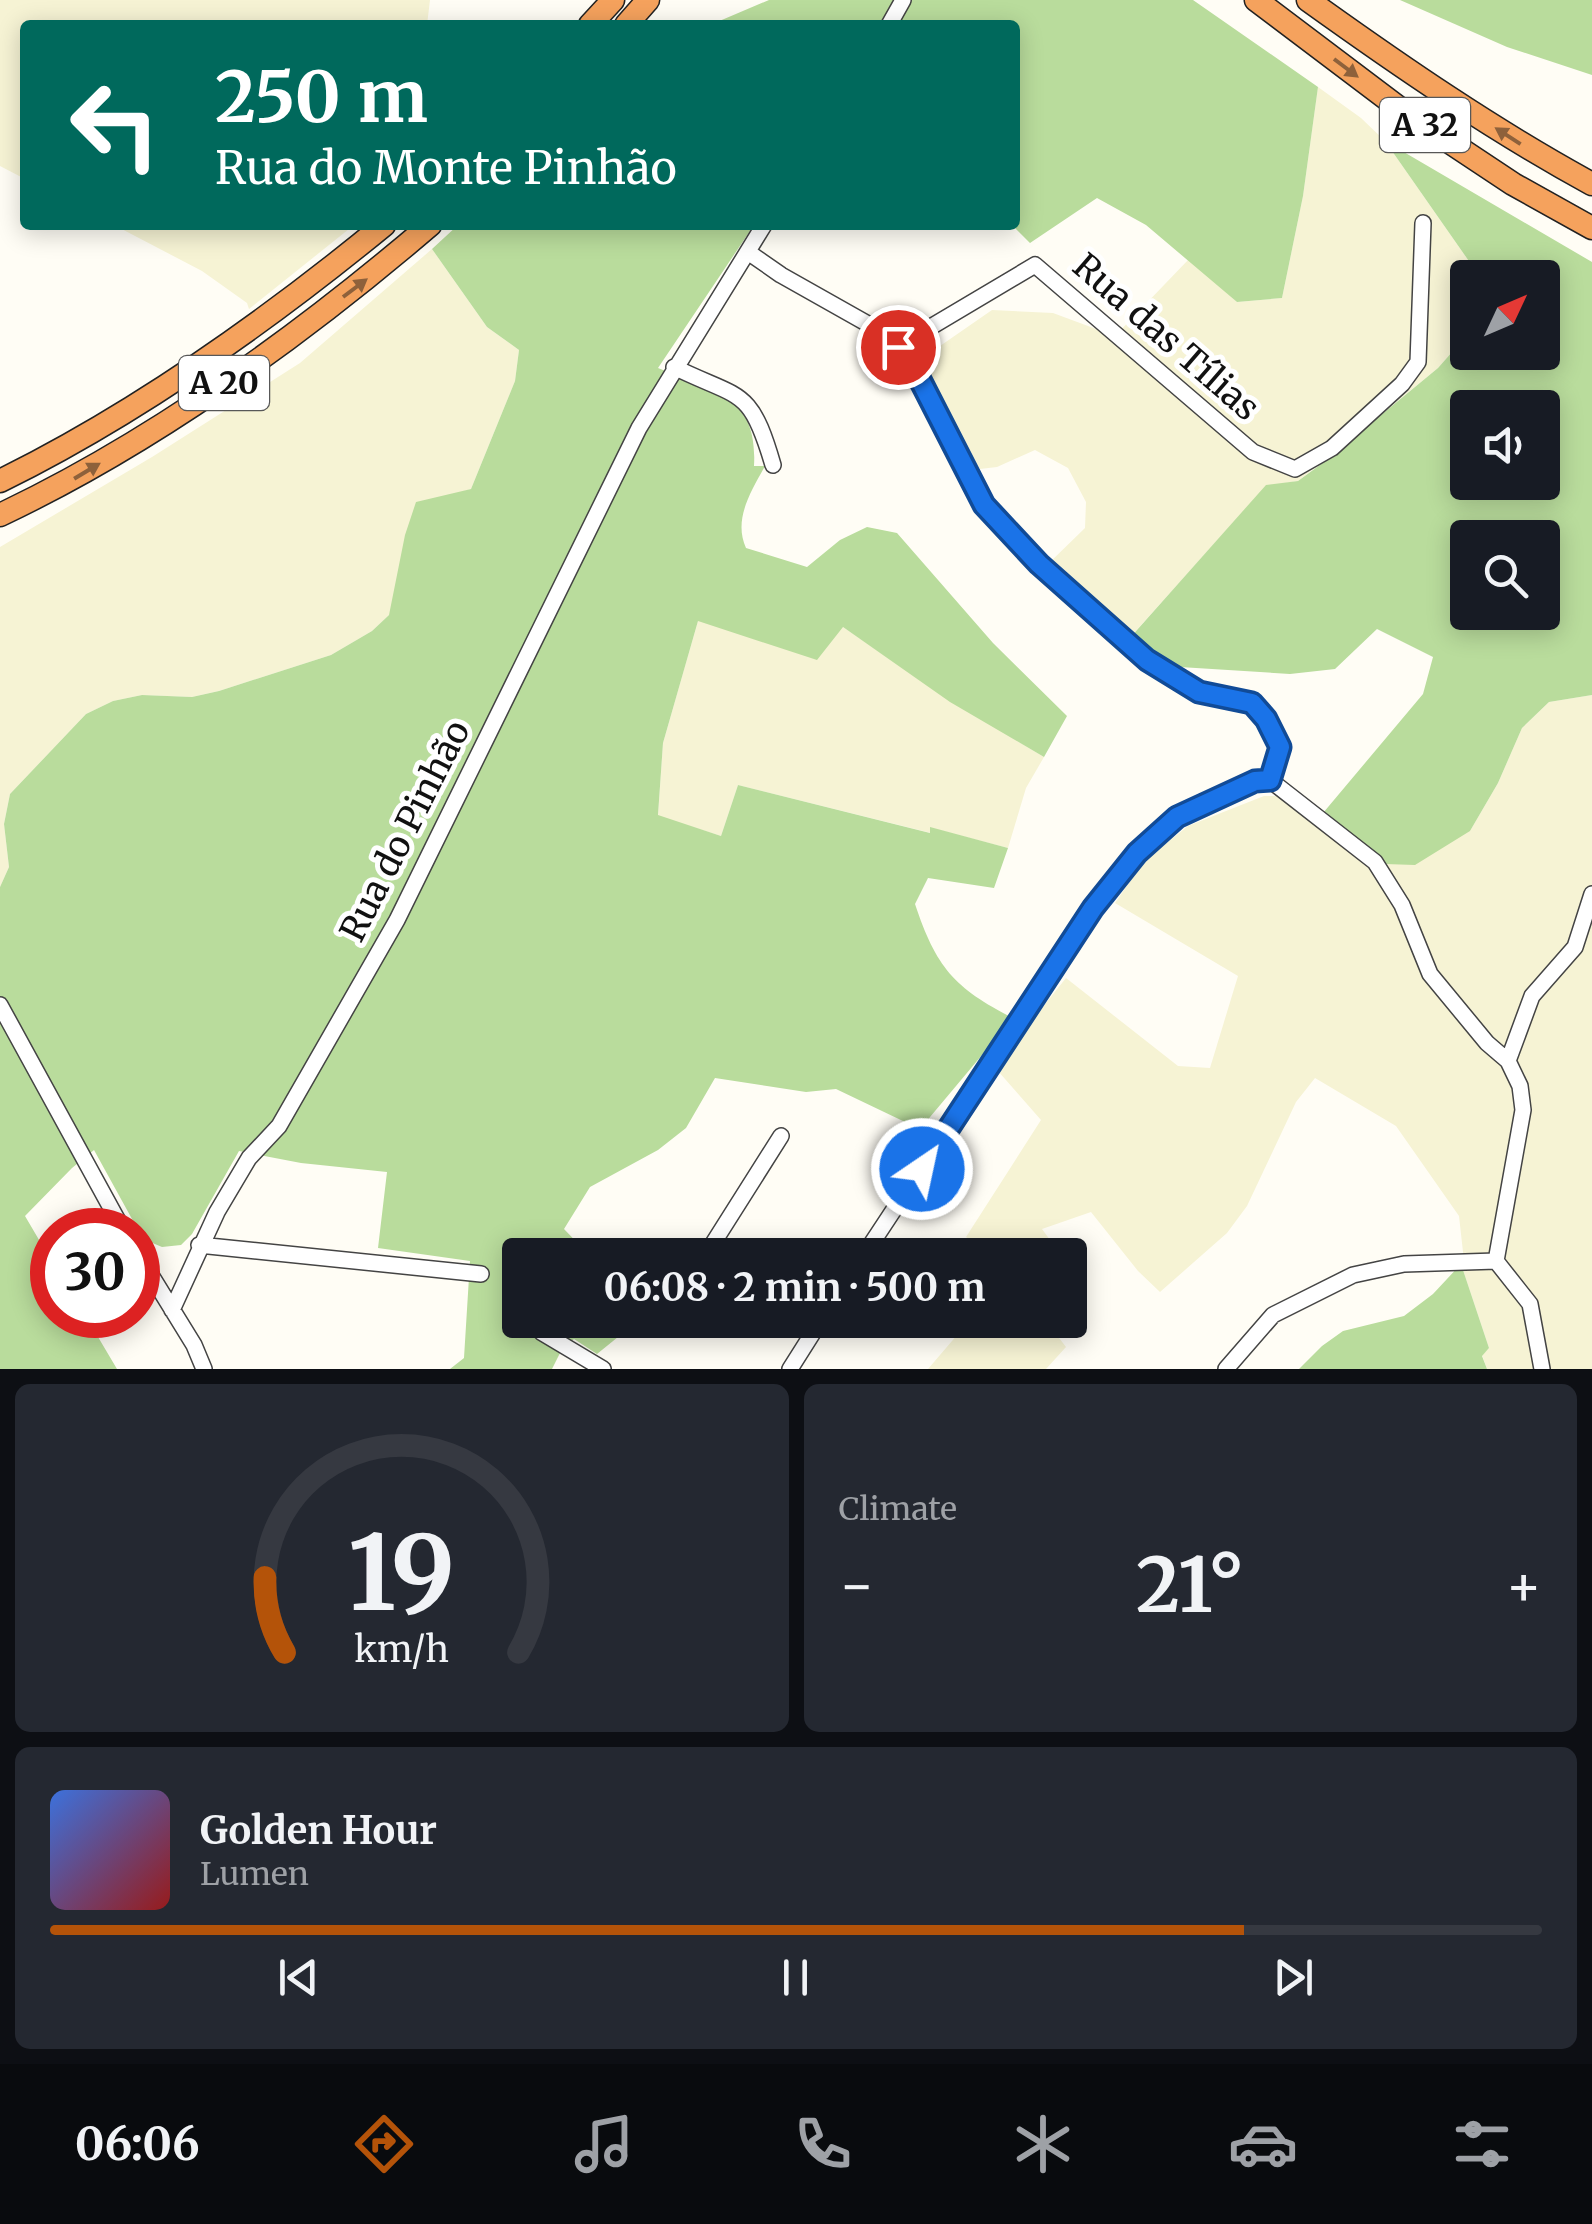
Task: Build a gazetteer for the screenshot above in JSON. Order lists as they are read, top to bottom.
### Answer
{
  "streets": {
    "highway": ["A 32", "A 20"],
    "street": ["Rua das Tílias", "Rua do Pinhão"]
  },
  "north": "top right",
  "page": {
    "turn": ["250 m", "Rua do Monte Pinhão"],
    "limit": "30",
    "trip": "06:08 · 2 min · 500 m",
    "tile": "Climate",
    "heat": ["−", "21°", "+"],
    "song": ["Golden Hour", "Lumen"],
    "tabs": "06:06",
    "gauge": ["19", "km/h"]
  }
}
